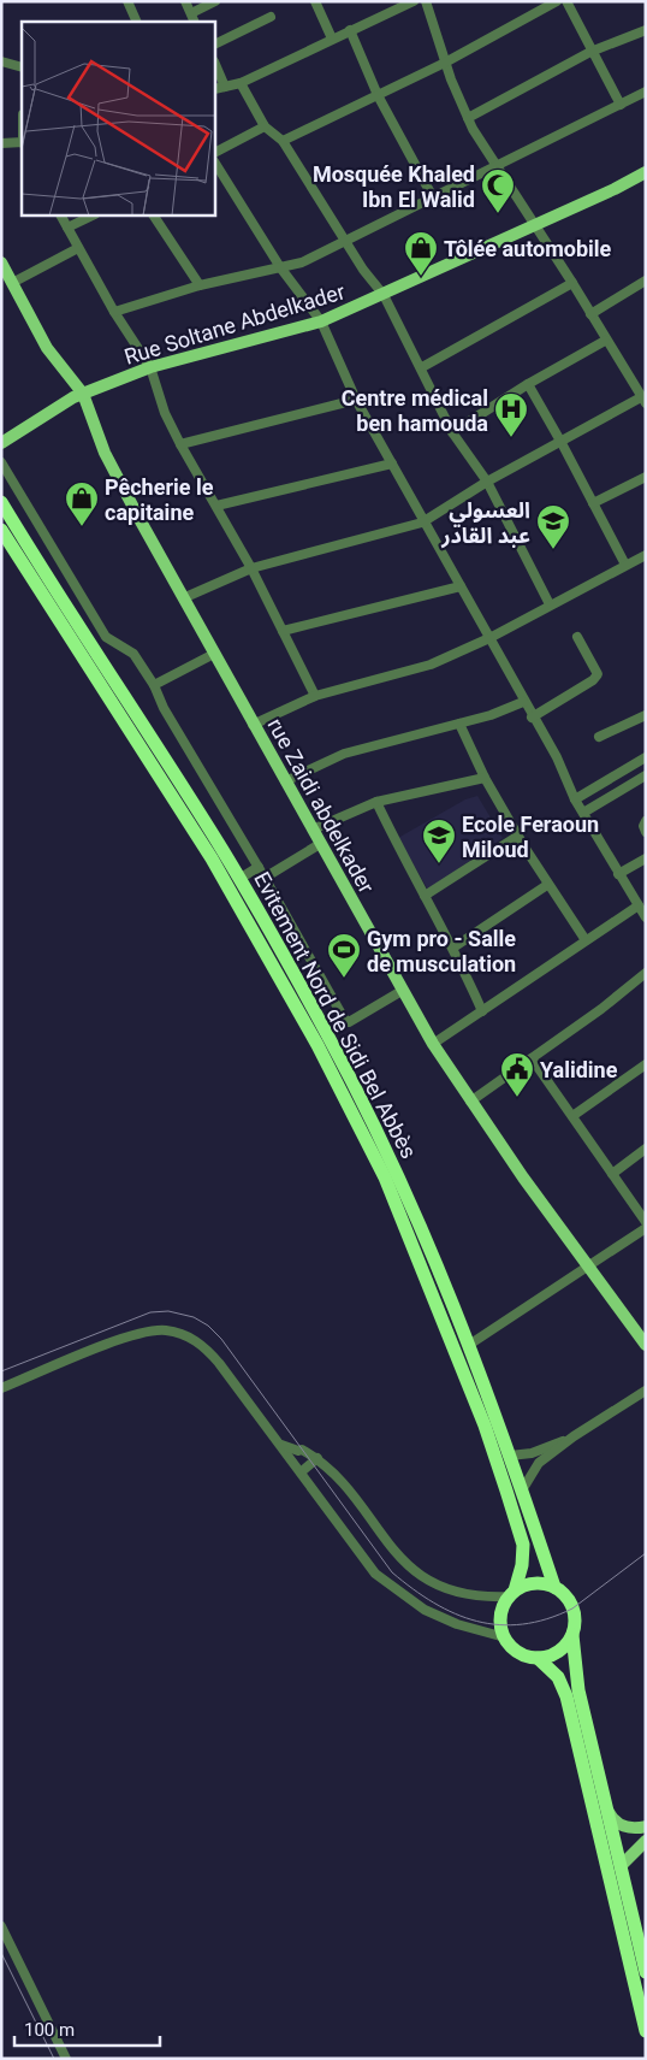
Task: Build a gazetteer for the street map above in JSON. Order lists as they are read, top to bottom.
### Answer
{
  "streets": {
    "highway": ["Evitement Nord de Sidi Bel Abbès"],
    "main road": ["Rue Soltane Abdelkader", "rue Zaidi abdelkader"]
  },
  "crossings": [
    ["Rue Soltane Abdelkader", "rue Zaidi abdelkader"]
  ],
  "places": {
    "mosque": ["Mosquée Khaled Ibn El Walid"],
    "shop": ["Tôlée automobile", "Pêcherie le capitaine"],
    "hospital": ["Centre médical ben hamouda"],
    "school or university": ["العسولي عبد القادر", "Ecole Feraoun Miloud"],
    "sports": ["Gym pro - Salle de musculation"],
    "public building": ["Yalidine"]
  },
  "scale_bar": "100 m"
}
